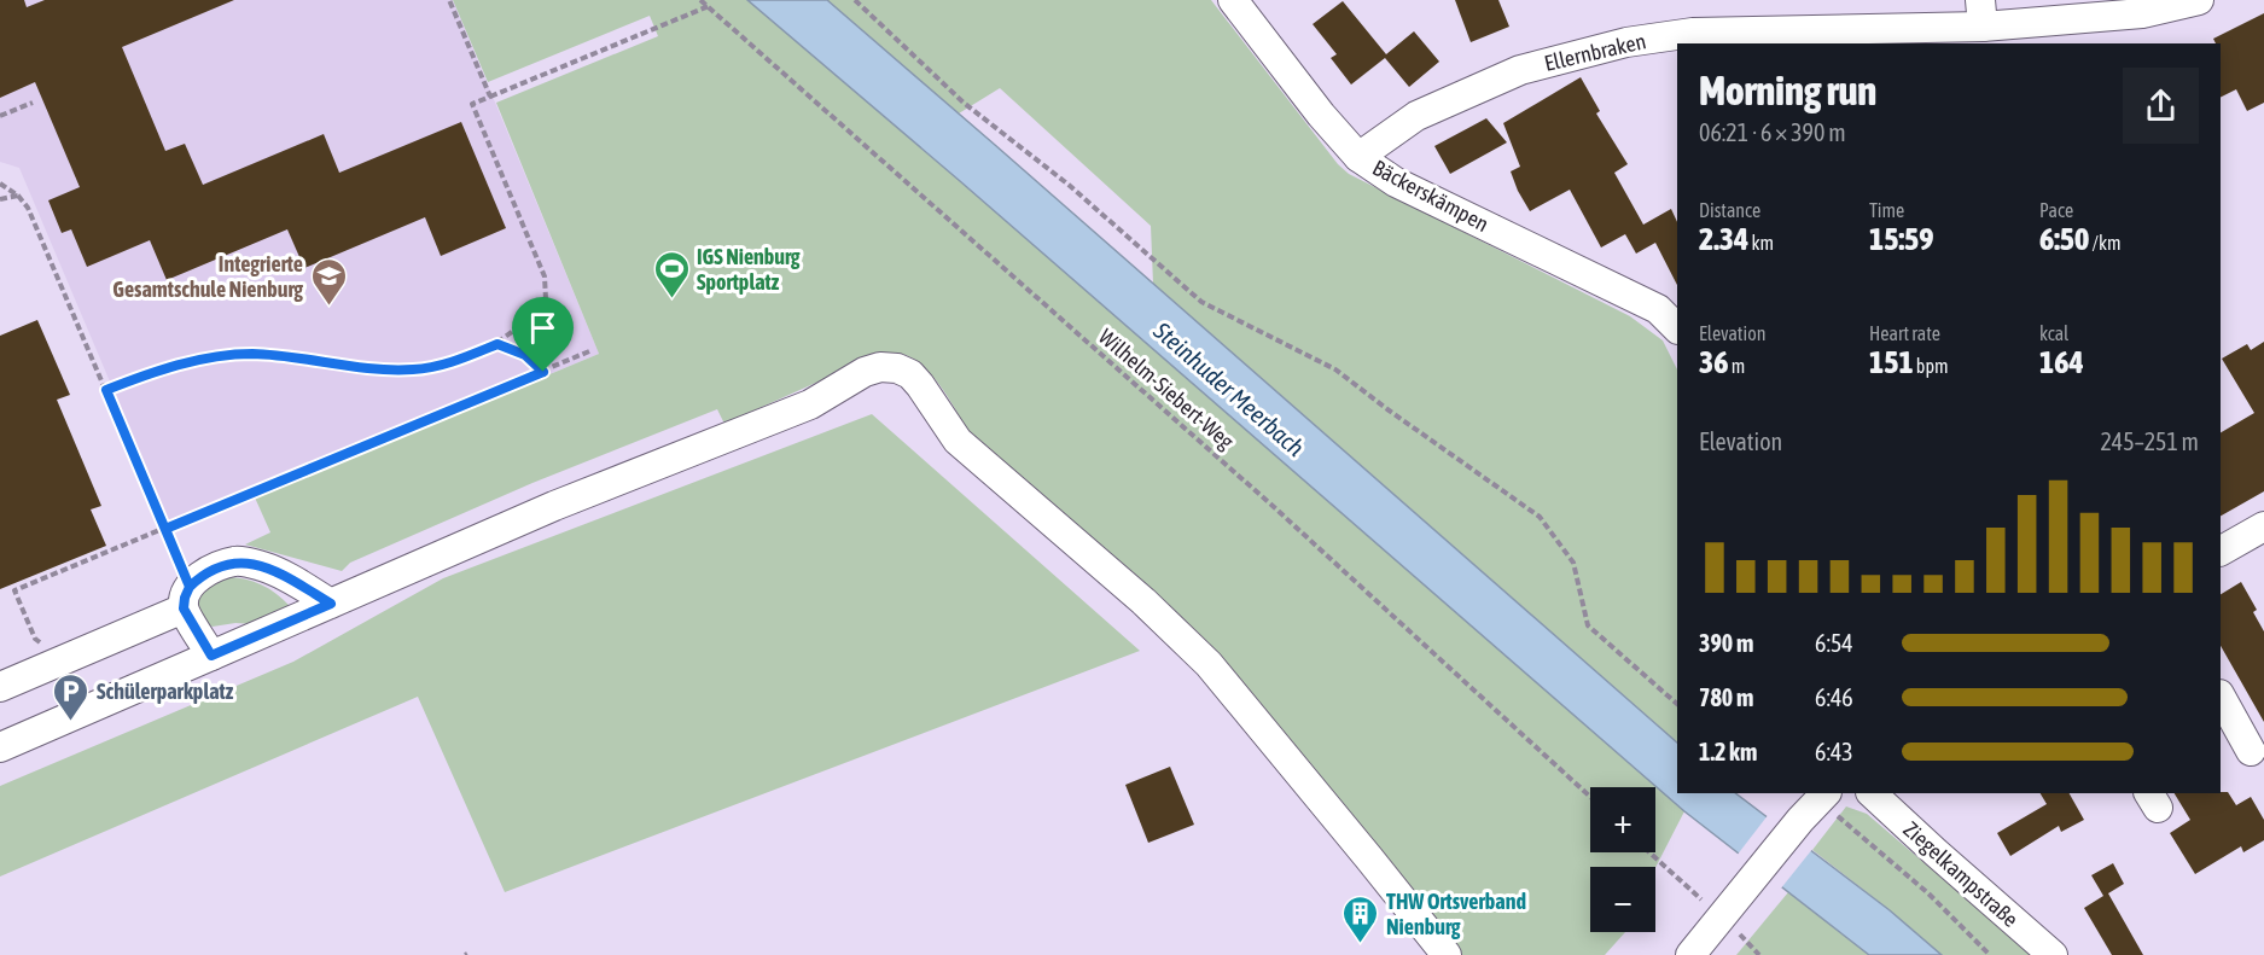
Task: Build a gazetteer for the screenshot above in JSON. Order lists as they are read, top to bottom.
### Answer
{
  "streets": {
    "street": ["Ellernbraken", "Bäckerskämpen", "Ziegelkampstraße"],
    "path": ["Wilhelm-Siebert-Weg"]
  },
  "crossings": [
    ["Ellernbraken", "Bäckerskämpen"]
  ],
  "water": ["Steinhuder Meerbach"],
  "places": {
    "sports": ["IGS Nienburg Sportplatz"],
    "school or university": ["Integrierte Gesamtschule Nienburg"],
    "parking": ["Schülerparkplatz"],
    "building": ["THW Ortsverband Nienburg"]
  },
  "page": {
    "heading": ["Morning run", "06:21 · 6 × 390 m"],
    "stats": [
      ["Distance", "2.34 km"],
      ["Time", "15:59"],
      ["Pace", "6:50 /km"],
      ["Elevation", "36 m"],
      ["Heart rate", "151 bpm"],
      ["kcal", "164"]
    ],
    "chart": ["Elevation", "245–251 m"],
    "list": [
      {
        "name": "390 m",
        "note": "6:54"
      },
      {
        "name": "780 m",
        "note": "6:46"
      },
      {
        "name": "1.2 km",
        "note": "6:43"
      }
    ],
    "map_buttons": ["+", "−"]
  }
}
